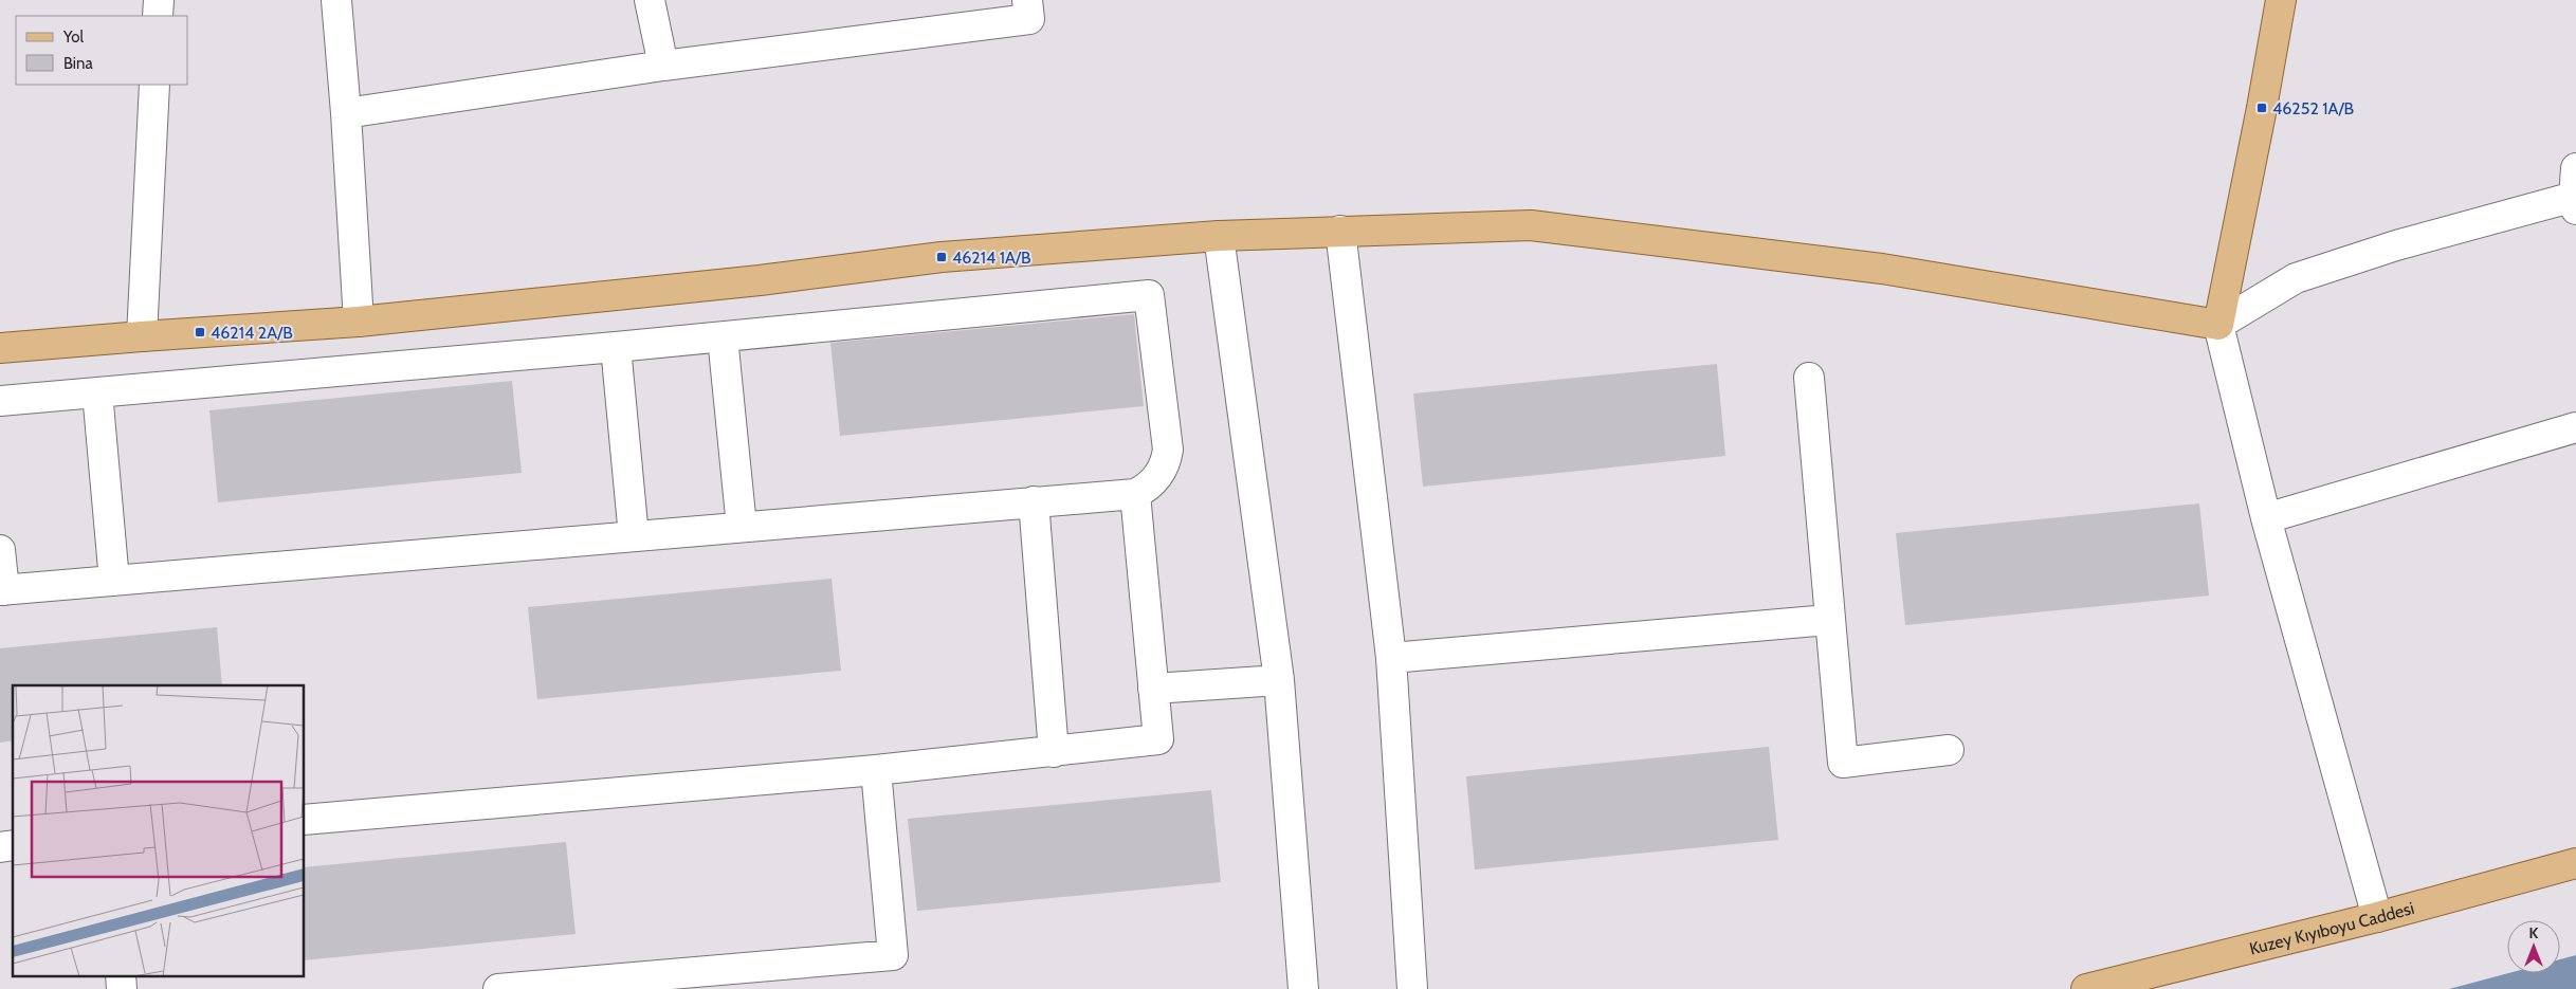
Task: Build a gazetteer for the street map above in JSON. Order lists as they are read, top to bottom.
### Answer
{
  "streets": {
    "main road": ["Kuzey Kıyıboyu Caddesi"]
  },
  "places": {
    "transit": ["46252 1A/B", "46214 1A/B", "46214 2A/B"]
  },
  "legend": ["Yol", "Bina"],
  "north": "top"
}
